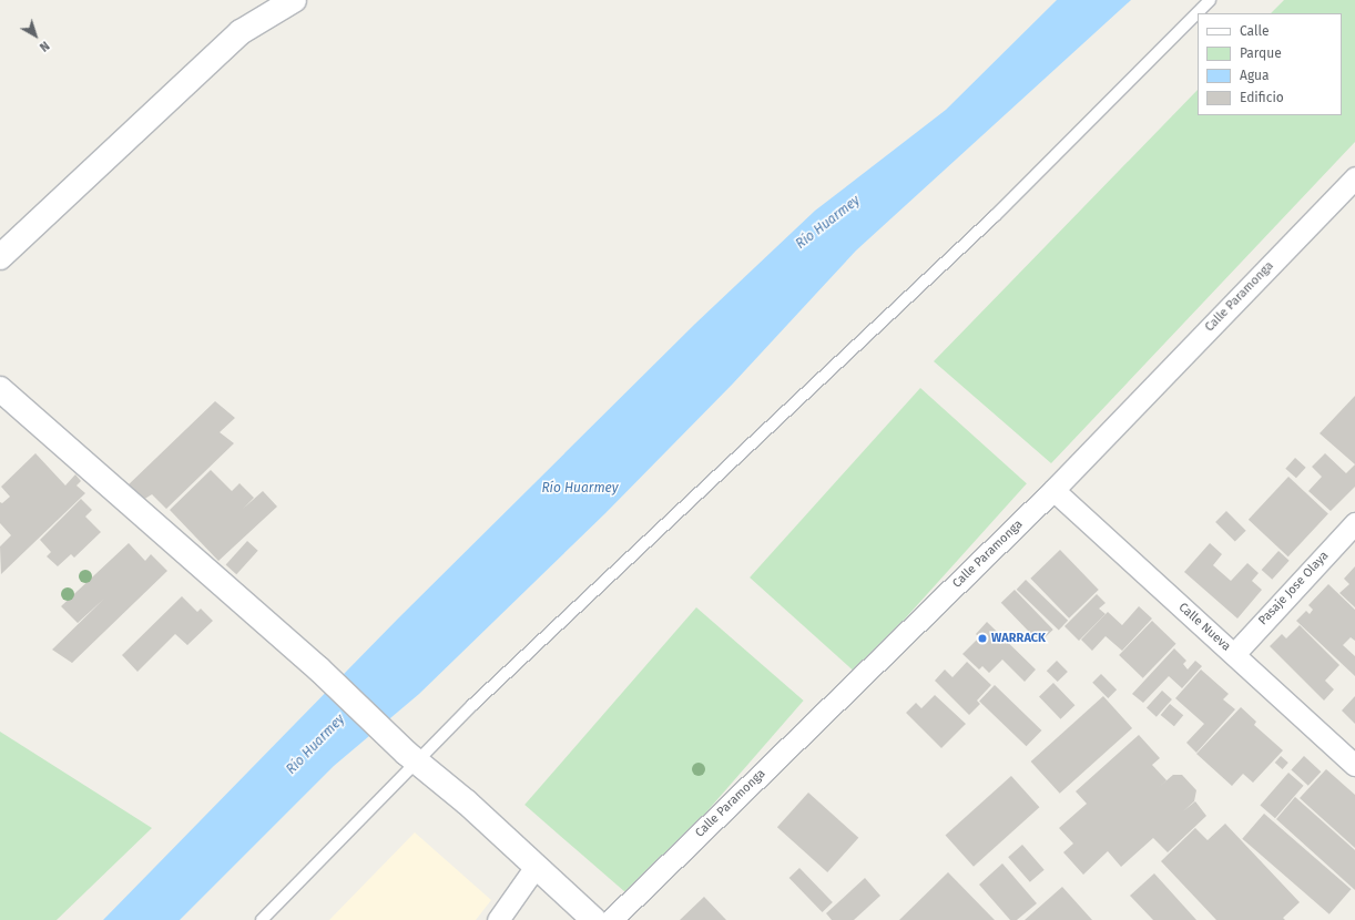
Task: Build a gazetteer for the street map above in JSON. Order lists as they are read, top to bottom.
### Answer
{
  "streets": {
    "street": ["Calle Paramonga", "Pasaje Jose Olaya", "Calle Nueva"]
  },
  "crossings": [
    ["Calle Paramonga", "Calle Nueva"],
    ["Pasaje Jose Olaya", "Calle Nueva"]
  ],
  "water": ["Río Huarmey"],
  "places": ["WARRACK"],
  "legend": [
    "Calle",
    "Parque",
    "Agua",
    "Edificio"
  ],
  "north": "bottom right"
}
